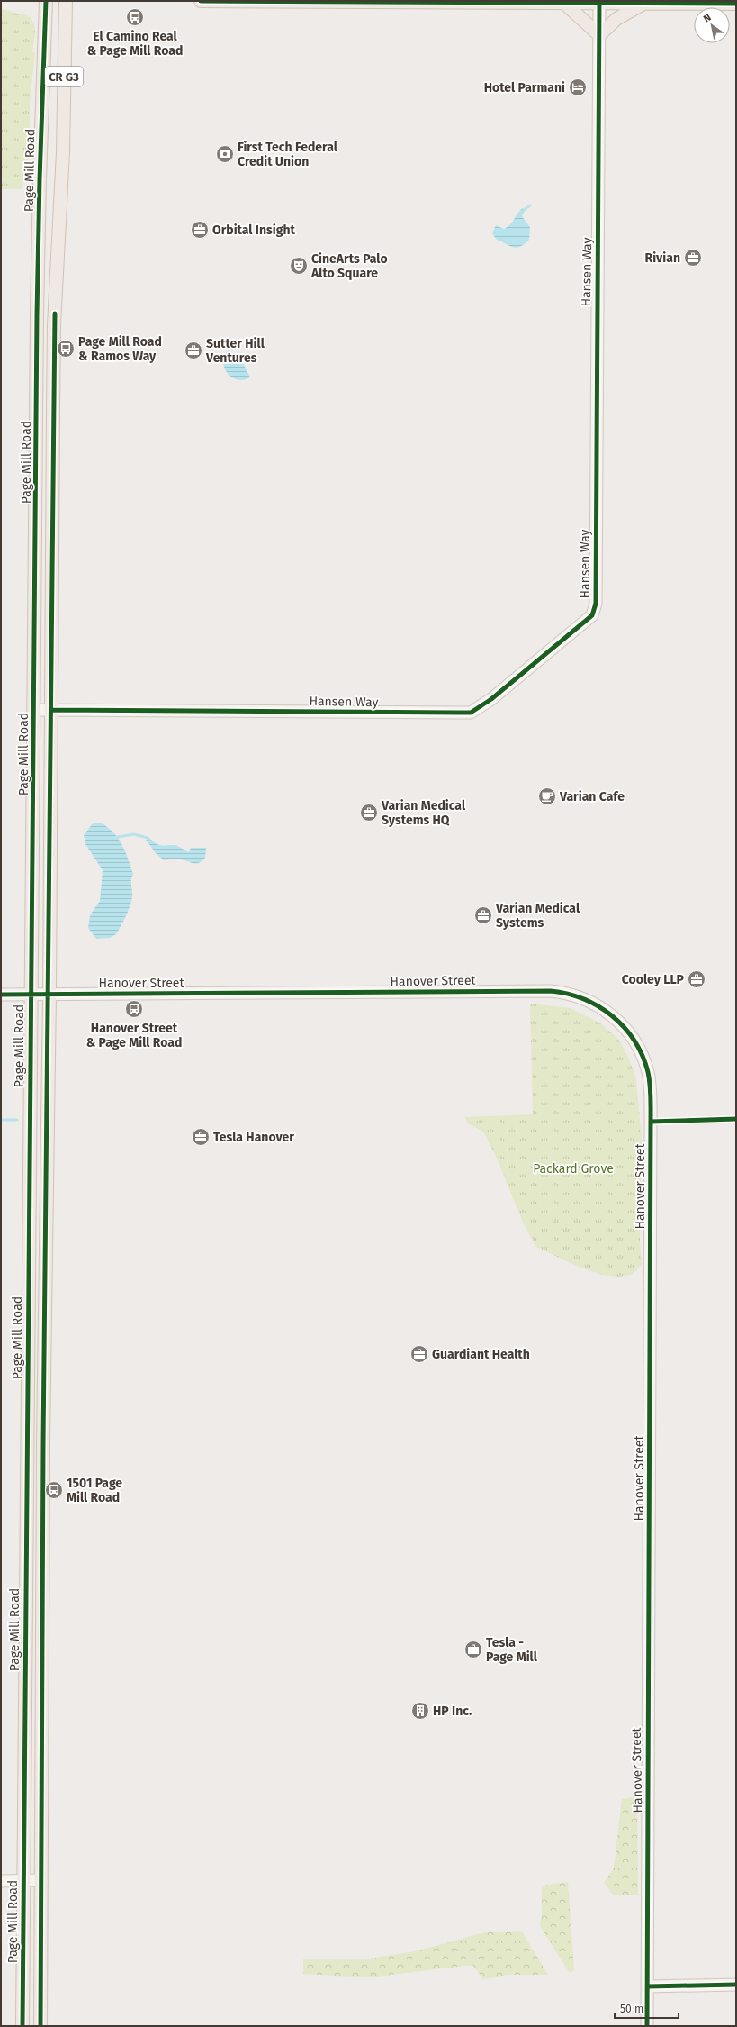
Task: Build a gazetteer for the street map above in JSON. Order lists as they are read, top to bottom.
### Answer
{
  "streets": {
    "main road": ["CR G3", "Page Mill Road"],
    "street": ["Hansen Way", "Hanover Street"]
  },
  "crossings": [
    ["CR G3", "Hansen Way"],
    ["CR G3", "Hanover Street"],
    ["Page Mill Road", "Hansen Way"],
    ["Page Mill Road", "Hanover Street"]
  ],
  "parks": ["Packard Grove"],
  "places": {
    "bus stop": [
      "El Camino Real & Page Mill Road",
      "Page Mill Road & Ramos Way",
      "Hanover Street & Page Mill Road",
      "1501 Page Mill Road"
    ],
    "hotel": ["Hotel Parmani"],
    "bank": ["First Tech Federal Credit Union"],
    "office": [
      "Orbital Insight",
      "Rivian",
      "Sutter Hill Ventures",
      "Varian Medical Systems HQ",
      "Varian Medical Systems",
      "Cooley LLP",
      "Tesla Hanover",
      "Guardiant Health",
      "Tesla - Page Mill"
    ],
    "theatre": ["CineArts Palo Alto Square"],
    "cafe": ["Varian Cafe"],
    "building": ["HP Inc."]
  },
  "scale_bar": "50 m",
  "north": "top left"
}
